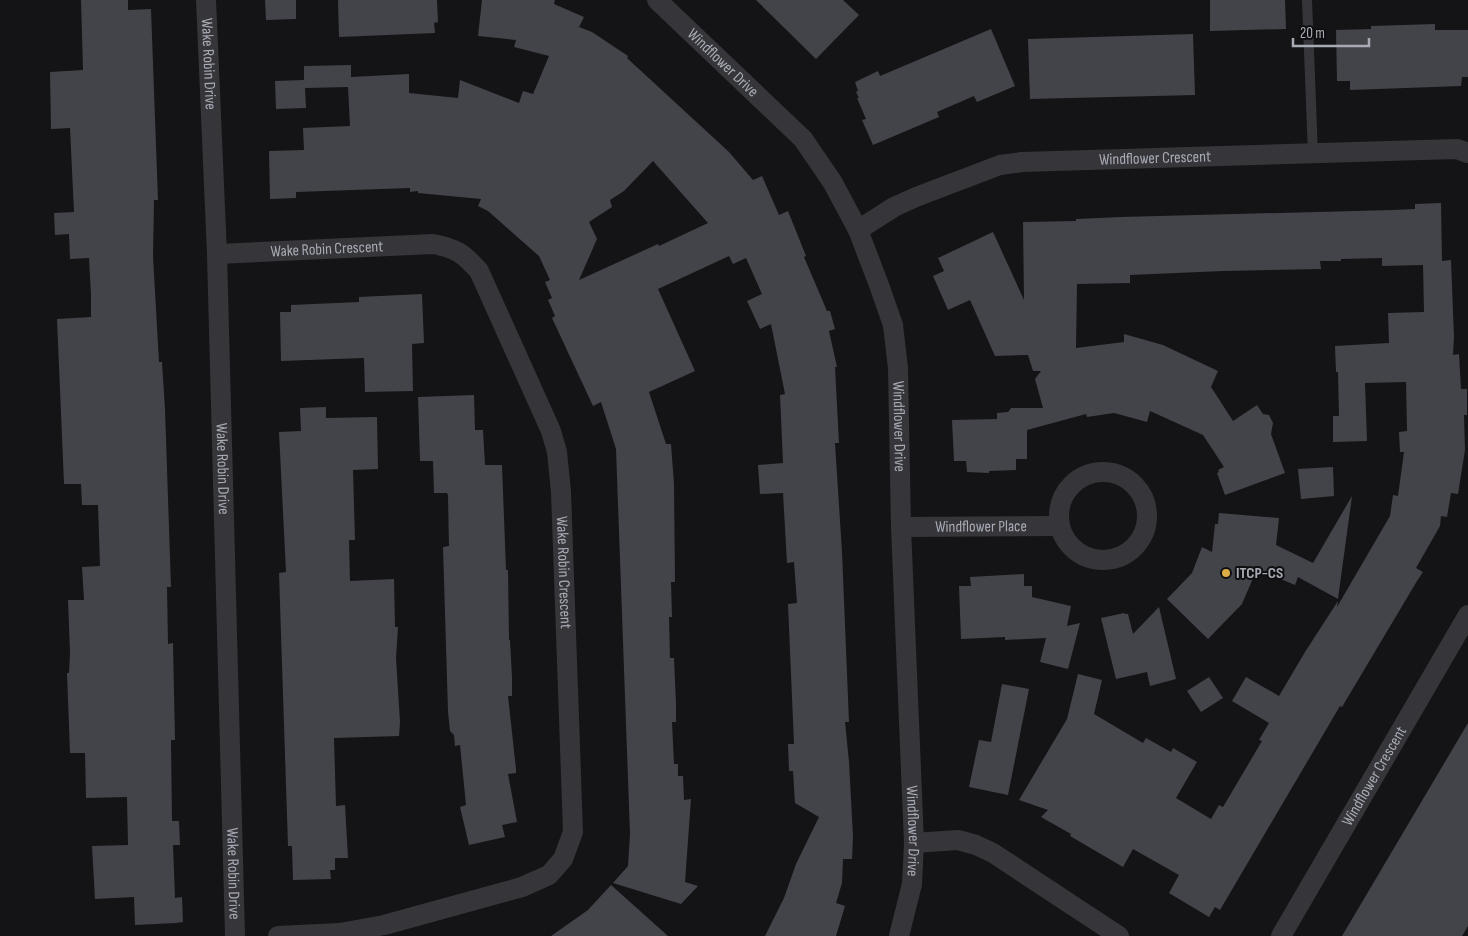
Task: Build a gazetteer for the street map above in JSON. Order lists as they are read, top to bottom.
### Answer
{
  "streets": {
    "street": [
      "Wake Robin Drive",
      "Windflower Drive",
      "Windflower Crescent",
      "Wake Robin Crescent",
      "Windflower Place"
    ]
  },
  "crossings": [
    ["Wake Robin Drive", "Wake Robin Crescent"],
    ["Windflower Drive", "Windflower Crescent"],
    ["Windflower Drive", "Windflower Place"]
  ],
  "places": ["ITCP-CS"],
  "scale_bar": "20 m"
}
